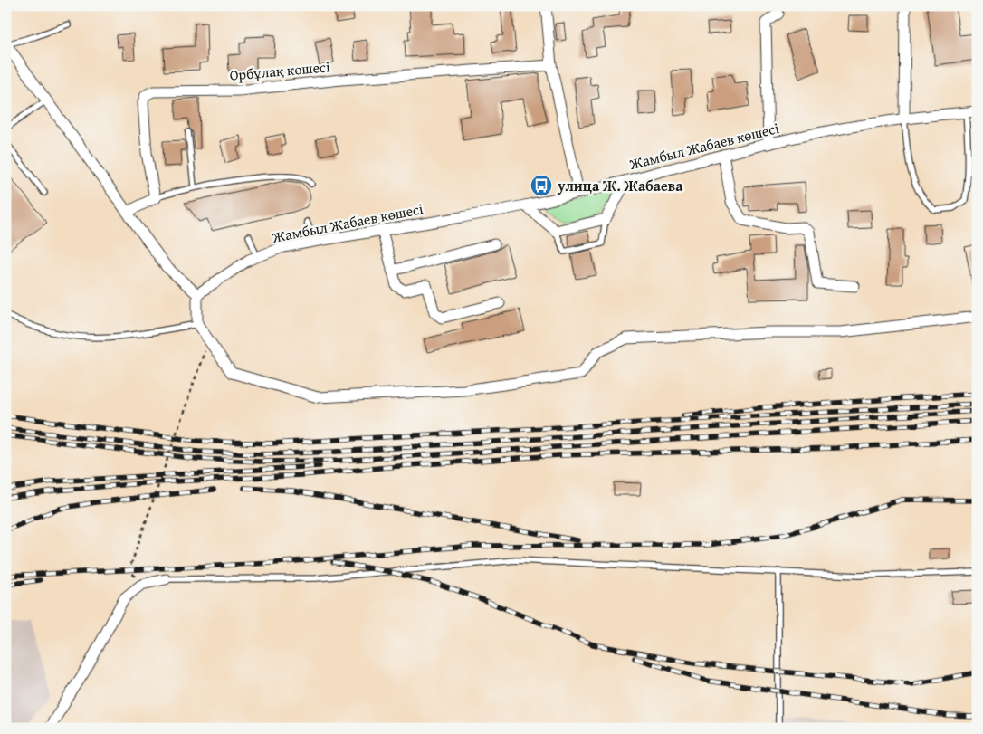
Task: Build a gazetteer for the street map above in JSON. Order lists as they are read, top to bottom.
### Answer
{
  "streets": {
    "street": ["Орбұлақ көшесі", "Жамбыл Жабаев көшесі"]
  },
  "places": {
    "bus stop": ["улица Ж. Жабаева"]
  }
}
